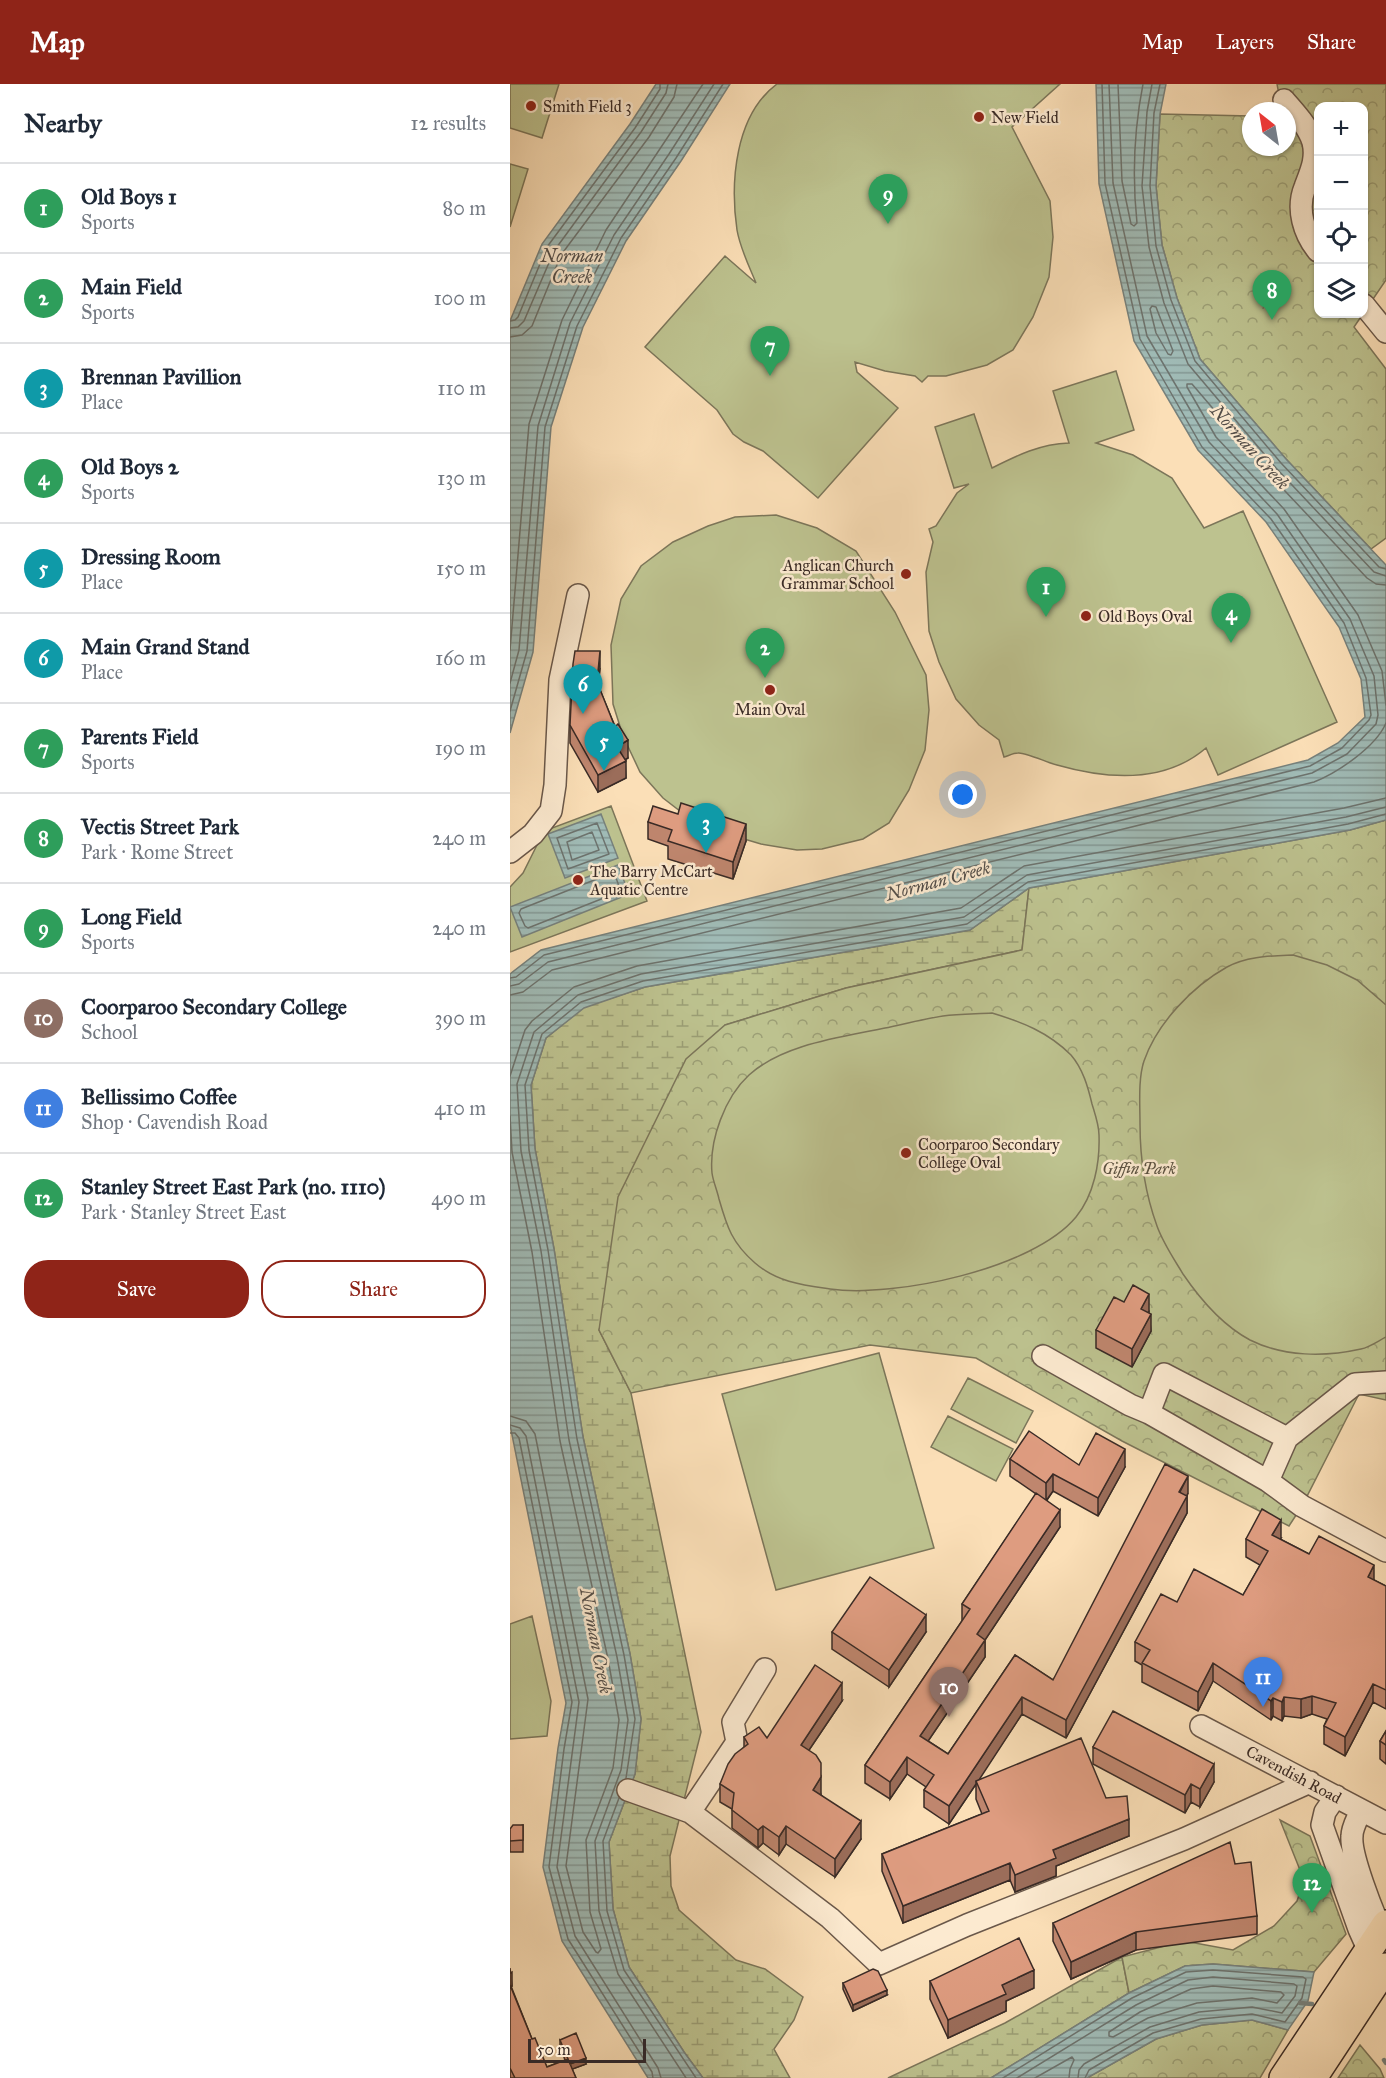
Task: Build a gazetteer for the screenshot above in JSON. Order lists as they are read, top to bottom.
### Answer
{
  "streets": {
    "street": ["Cavendish Road"]
  },
  "water": ["Norman Creek"],
  "parks": ["Giffin Park"],
  "places": [
    "Smith Field 3",
    "New Field",
    "Anglican Church Grammar School",
    "Old Boys Oval",
    "Main Oval",
    "The Barry McCart Aquatic Centre",
    "Coorparoo Secondary College Oval"
  ],
  "scale_bar": "50 m",
  "north": "top left",
  "page": {
    "header": "Map",
    "nav": ["Map", "Layers", "Share"],
    "heading": ["Nearby", "12 results"],
    "map_buttons": ["+", "−"],
    "list": [
      {
        "mark": "1",
        "name": "Old Boys 1",
        "note": "Sports",
        "value": "80 m"
      },
      {
        "mark": "2",
        "name": "Main Field",
        "note": "Sports",
        "value": "100 m"
      },
      {
        "mark": "3",
        "name": "Brennan Pavillion",
        "note": "Place",
        "value": "110 m"
      },
      {
        "mark": "4",
        "name": "Old Boys 2",
        "note": "Sports",
        "value": "130 m"
      },
      {
        "mark": "5",
        "name": "Dressing Room",
        "note": "Place",
        "value": "150 m"
      },
      {
        "mark": "6",
        "name": "Main Grand Stand",
        "note": "Place",
        "value": "160 m"
      },
      {
        "mark": "7",
        "name": "Parents Field",
        "note": "Sports",
        "value": "190 m"
      },
      {
        "mark": "8",
        "name": "Vectis Street Park",
        "note": "Park · Rome Street",
        "value": "240 m"
      },
      {
        "mark": "9",
        "name": "Long Field",
        "note": "Sports",
        "value": "240 m"
      },
      {
        "mark": "10",
        "name": "Coorparoo Secondary College",
        "note": "School",
        "value": "390 m"
      },
      {
        "mark": "11",
        "name": "Bellissimo Coffee",
        "note": "Shop · Cavendish Road",
        "value": "410 m"
      },
      {
        "mark": "12",
        "name": "Stanley Street East Park (no. 1110)",
        "note": "Park · Stanley Street East",
        "value": "490 m"
      }
    ],
    "pins": [
      "9",
      "8",
      "7",
      "1",
      "4",
      "2",
      "6",
      "5",
      "3",
      "11",
      "10",
      "12"
    ],
    "buttons": ["Save", "Share"],
    "scale": "50 m"
  }
}
